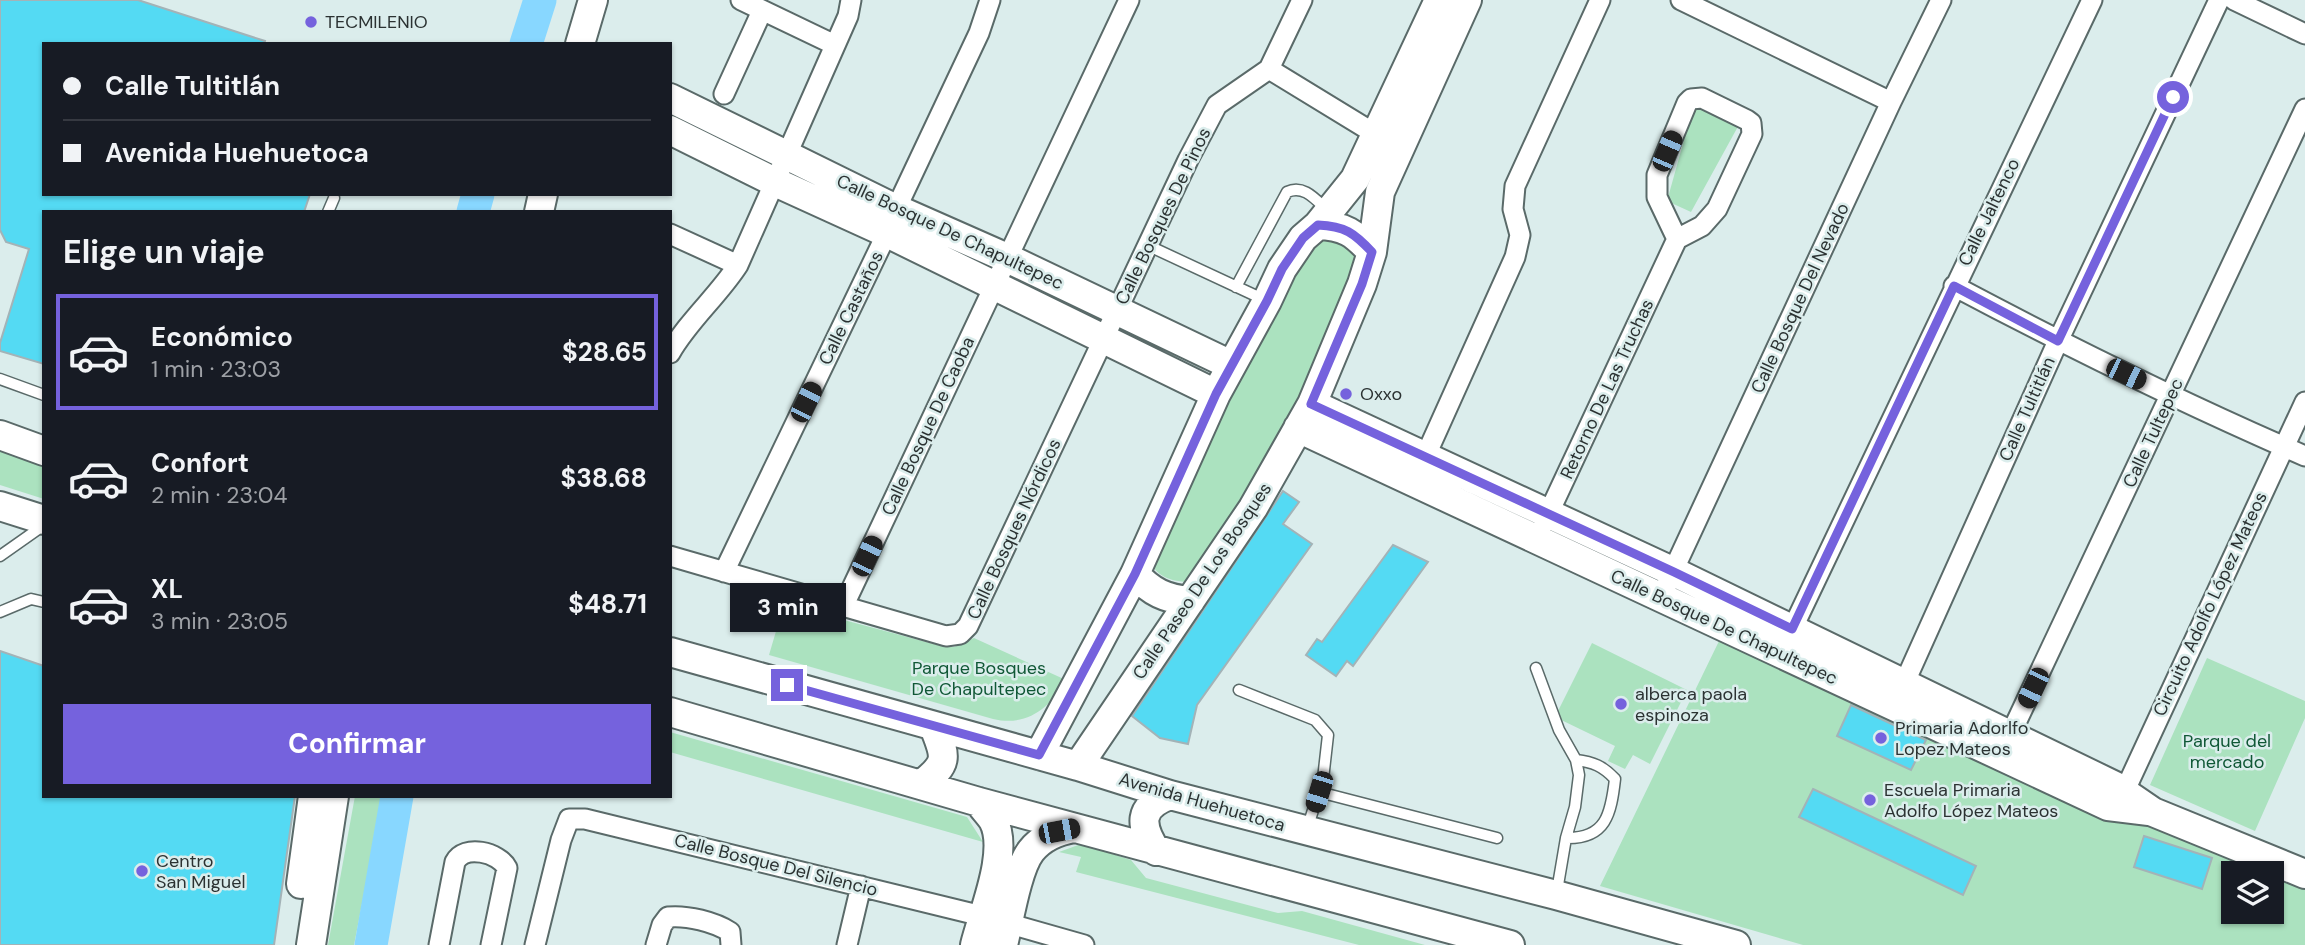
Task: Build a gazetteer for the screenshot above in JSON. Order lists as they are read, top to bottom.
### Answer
{
  "streets": {
    "main road": ["Calle Bosque De Chapultepec", "Calle Paseo De Los Bosques", "Avenida Huehuetoca"],
    "street": [
      "Calle Jaltenco",
      "Calle Bosques De Pinos",
      "Calle Bosque Del Nevado",
      "Calle Castaños",
      "Retorno De Las Truchas",
      "Calle Tultitlán",
      "Calle Bosque De Caoba",
      "Calle Tultepec",
      "Calle Bosques Nórdicos",
      "Circuito Adolfo López Mateos",
      "Calle Bosque Del Silencio"
    ]
  },
  "crossings": [
    ["Calle Jaltenco", "Calle Bosque De Chapultepec"],
    ["Calle Bosques De Pinos", "Calle Bosque De Chapultepec"],
    ["Calle Bosques De Pinos", "Calle Bosques Nórdicos"],
    ["Calle Bosque De Chapultepec", "Calle Bosque Del Nevado"],
    ["Calle Bosque De Chapultepec", "Calle Castaños"],
    ["Calle Bosque De Chapultepec", "Retorno De Las Truchas"],
    ["Calle Bosque De Chapultepec", "Calle Tultitlán"],
    ["Calle Bosque De Chapultepec", "Calle Bosque De Caoba"],
    ["Calle Bosque De Chapultepec", "Calle Tultepec"],
    ["Calle Bosque De Chapultepec", "Calle Bosques Nórdicos"],
    ["Calle Bosque De Chapultepec", "Calle Paseo De Los Bosques"],
    ["Calle Bosque De Chapultepec", "Circuito Adolfo López Mateos"],
    ["Calle Castaños", "Calle Bosques Nórdicos"],
    ["Calle Bosque De Caoba", "Calle Bosques Nórdicos"],
    ["Calle Paseo De Los Bosques", "Avenida Huehuetoca"]
  ],
  "parks": ["Parque Bosques De Chapultepec", "Parque del mercado"],
  "places": [
    "TECMILENIO",
    "Oxxo",
    "alberca paola espinoza",
    "Primaria Adorlfo Lopez Mateos",
    "Escuela Primaria Adolfo López Mateos",
    "Centro San Miguel"
  ],
  "page": {
    "banner": ["Calle Tultitlán", "Avenida Huehuetoca"],
    "heading": "Elige un viaje",
    "list": [
      {
        "name": "Económico",
        "note": "1 min · 23:03",
        "value": "$28.65"
      },
      {
        "name": "Confort",
        "note": "2 min · 23:04",
        "value": "$38.68"
      },
      {
        "name": "XL",
        "note": "3 min · 23:05",
        "value": "$48.71"
      }
    ],
    "bubble": "3 min",
    "buttons": "Confirmar"
  }
}
